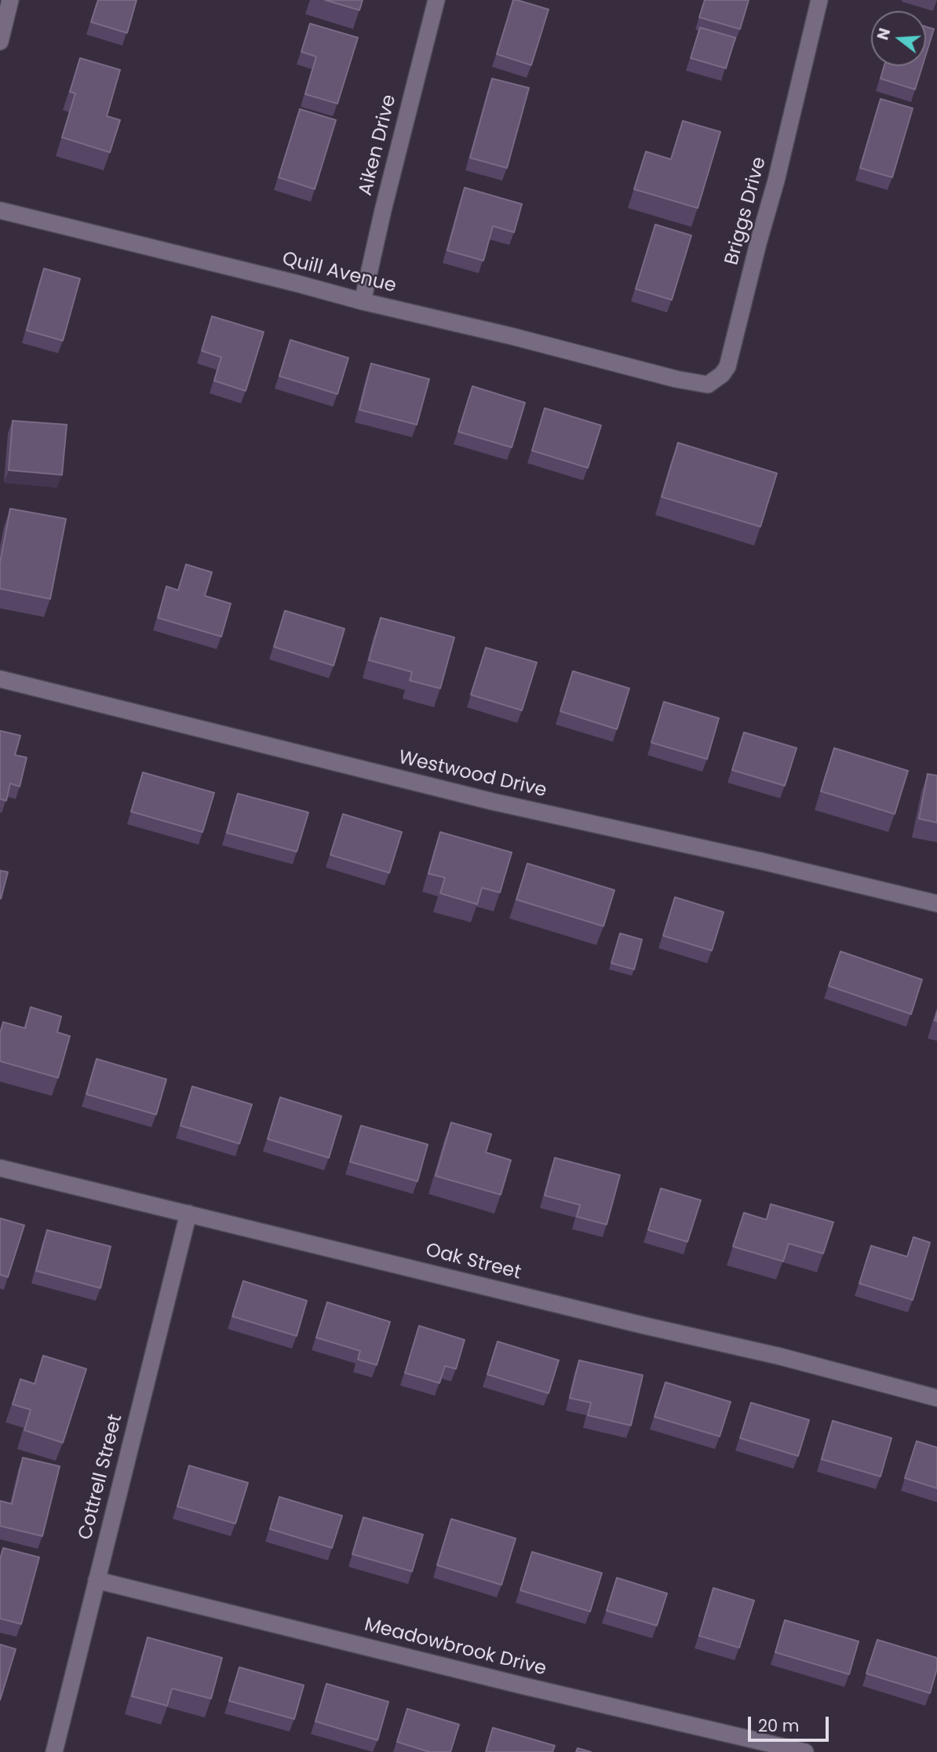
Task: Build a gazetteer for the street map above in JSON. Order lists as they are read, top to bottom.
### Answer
{
  "streets": {
    "street": [
      "Aiken Drive",
      "Briggs Drive",
      "Quill Avenue",
      "Westwood Drive",
      "Oak Street",
      "Cottrell Street",
      "Meadowbrook Drive"
    ]
  },
  "crossings": [
    ["Aiken Drive", "Quill Avenue"],
    ["Briggs Drive", "Quill Avenue"],
    ["Oak Street", "Cottrell Street"],
    ["Cottrell Street", "Meadowbrook Drive"]
  ],
  "scale_bar": "20 m",
  "north": "left"
}
